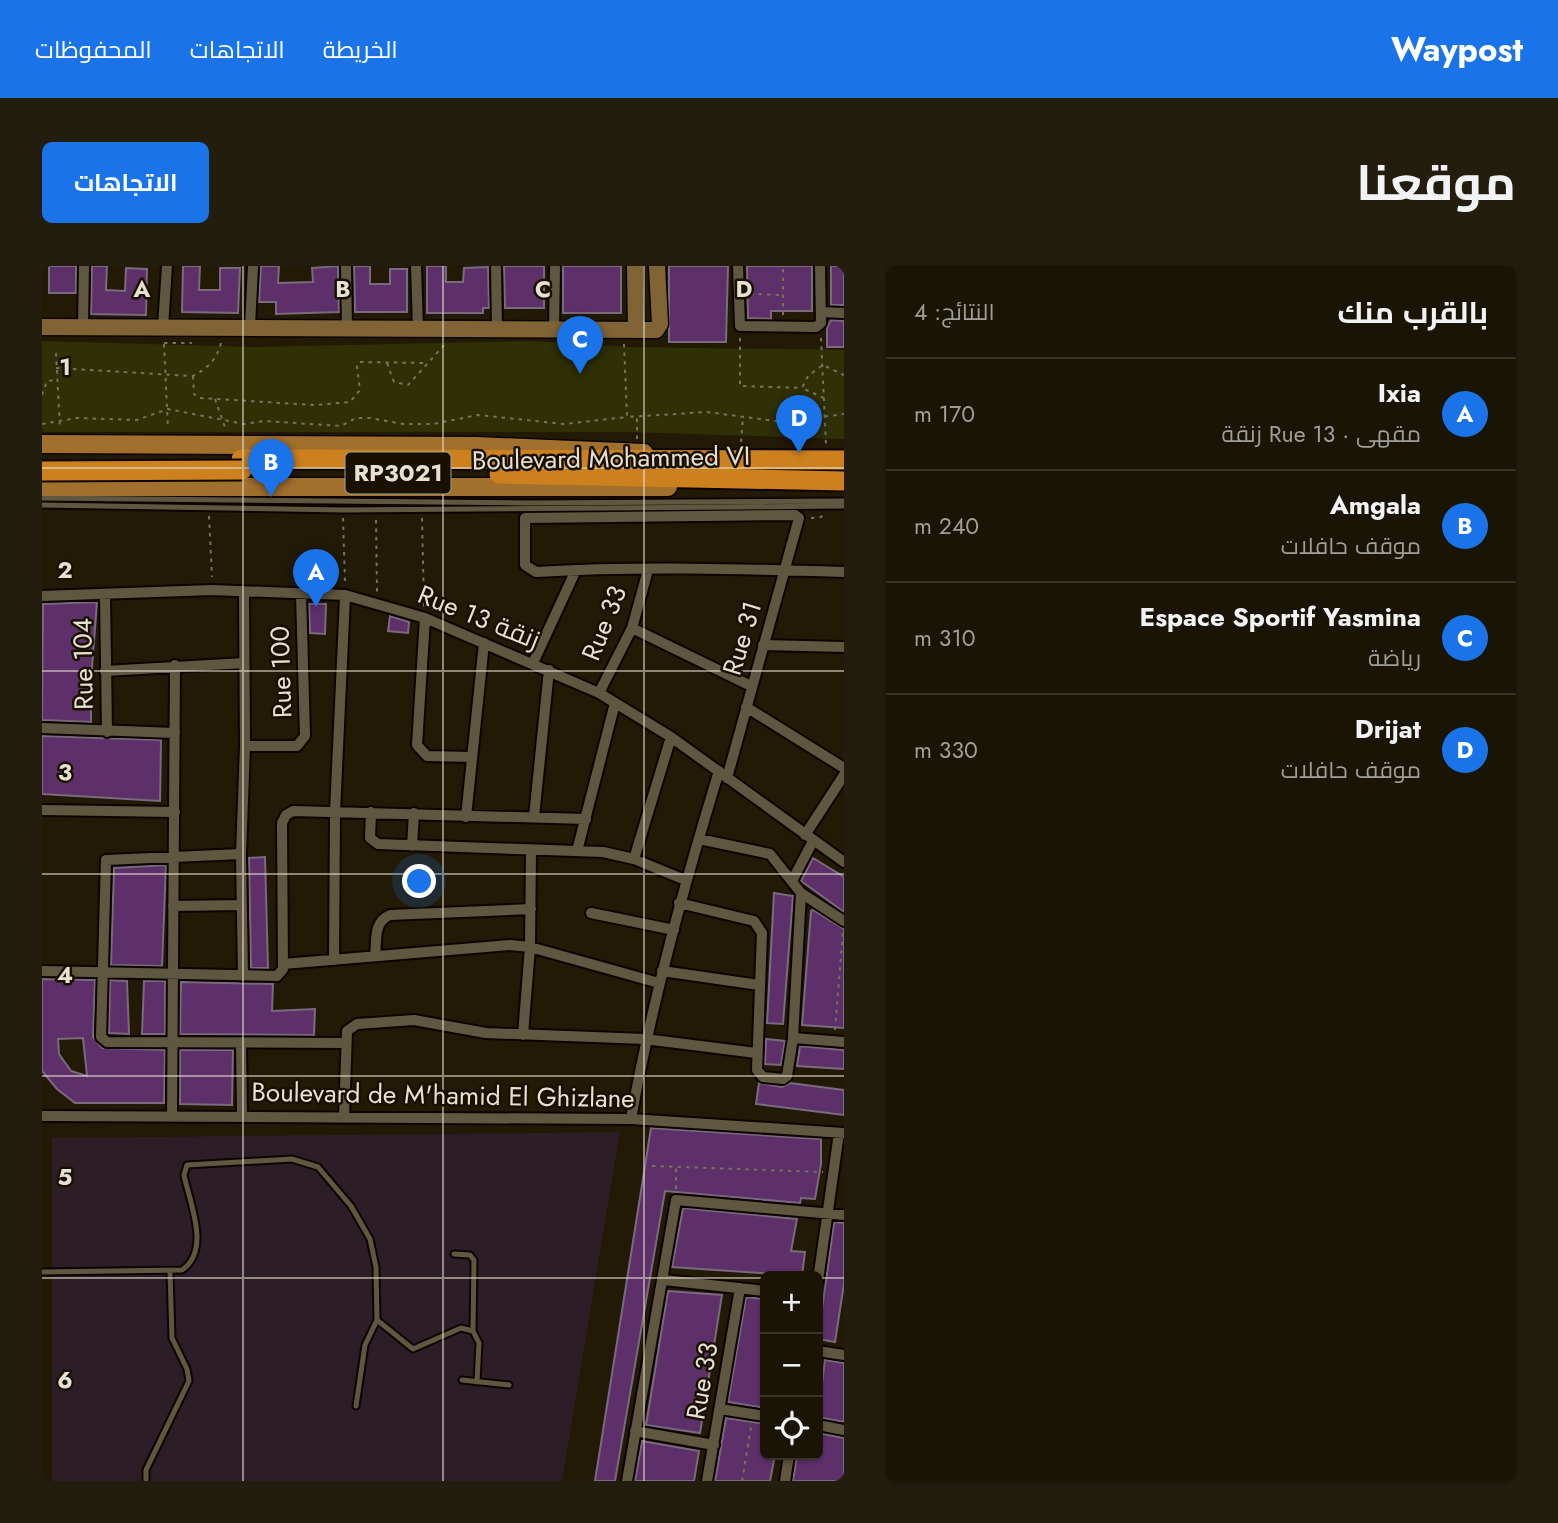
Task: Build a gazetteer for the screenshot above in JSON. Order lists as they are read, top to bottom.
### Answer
{
  "streets": {
    "highway": ["RP3021"],
    "main road": ["Boulevard Mohammed VI"],
    "street": [
      "Rue 13 زنقة",
      "Rue 33",
      "Rue 31",
      "Rue 104",
      "Rue 100",
      "Boulevard de M'hamid El Ghizlane"
    ]
  },
  "crossings": [
    ["Boulevard Mohammed VI", "RP3021"],
    ["Rue 13 زنقة", "Rue 33"],
    ["Rue 13 زنقة", "Rue 31"],
    ["Rue 13 زنقة", "Rue 104"],
    ["Rue 13 زنقة", "Rue 100"],
    ["Rue 31", "Boulevard de M'hamid El Ghizlane"]
  ],
  "page": {
    "header": "Waypost",
    "nav": ["الخريطة", "الاتجاهات", "المحفوظات"],
    "title": "موقعنا",
    "buttons": "الاتجاهات",
    "heading": ["بالقرب منك", "النتائج: 4"],
    "pins": [
      "C",
      "D",
      "B",
      "A"
    ],
    "list": [
      {
        "mark": "A",
        "name": "Ixia",
        "note": "مقهى · Rue 13 زنقة",
        "value": "170 m"
      },
      {
        "mark": "B",
        "name": "Amgala",
        "note": "موقف حافلات",
        "value": "240 m"
      },
      {
        "mark": "C",
        "name": "Espace Sportif Yasmina",
        "note": "رياضة",
        "value": "310 m"
      },
      {
        "mark": "D",
        "name": "Drijat",
        "note": "موقف حافلات",
        "value": "330 m"
      }
    ],
    "map_buttons": ["+", "−"]
  },
  "grid": {
    "columns": [
      "A",
      "B",
      "C",
      "D"
    ],
    "rows": [
      "1",
      "2",
      "3",
      "4",
      "5",
      "6"
    ]
  }
}
